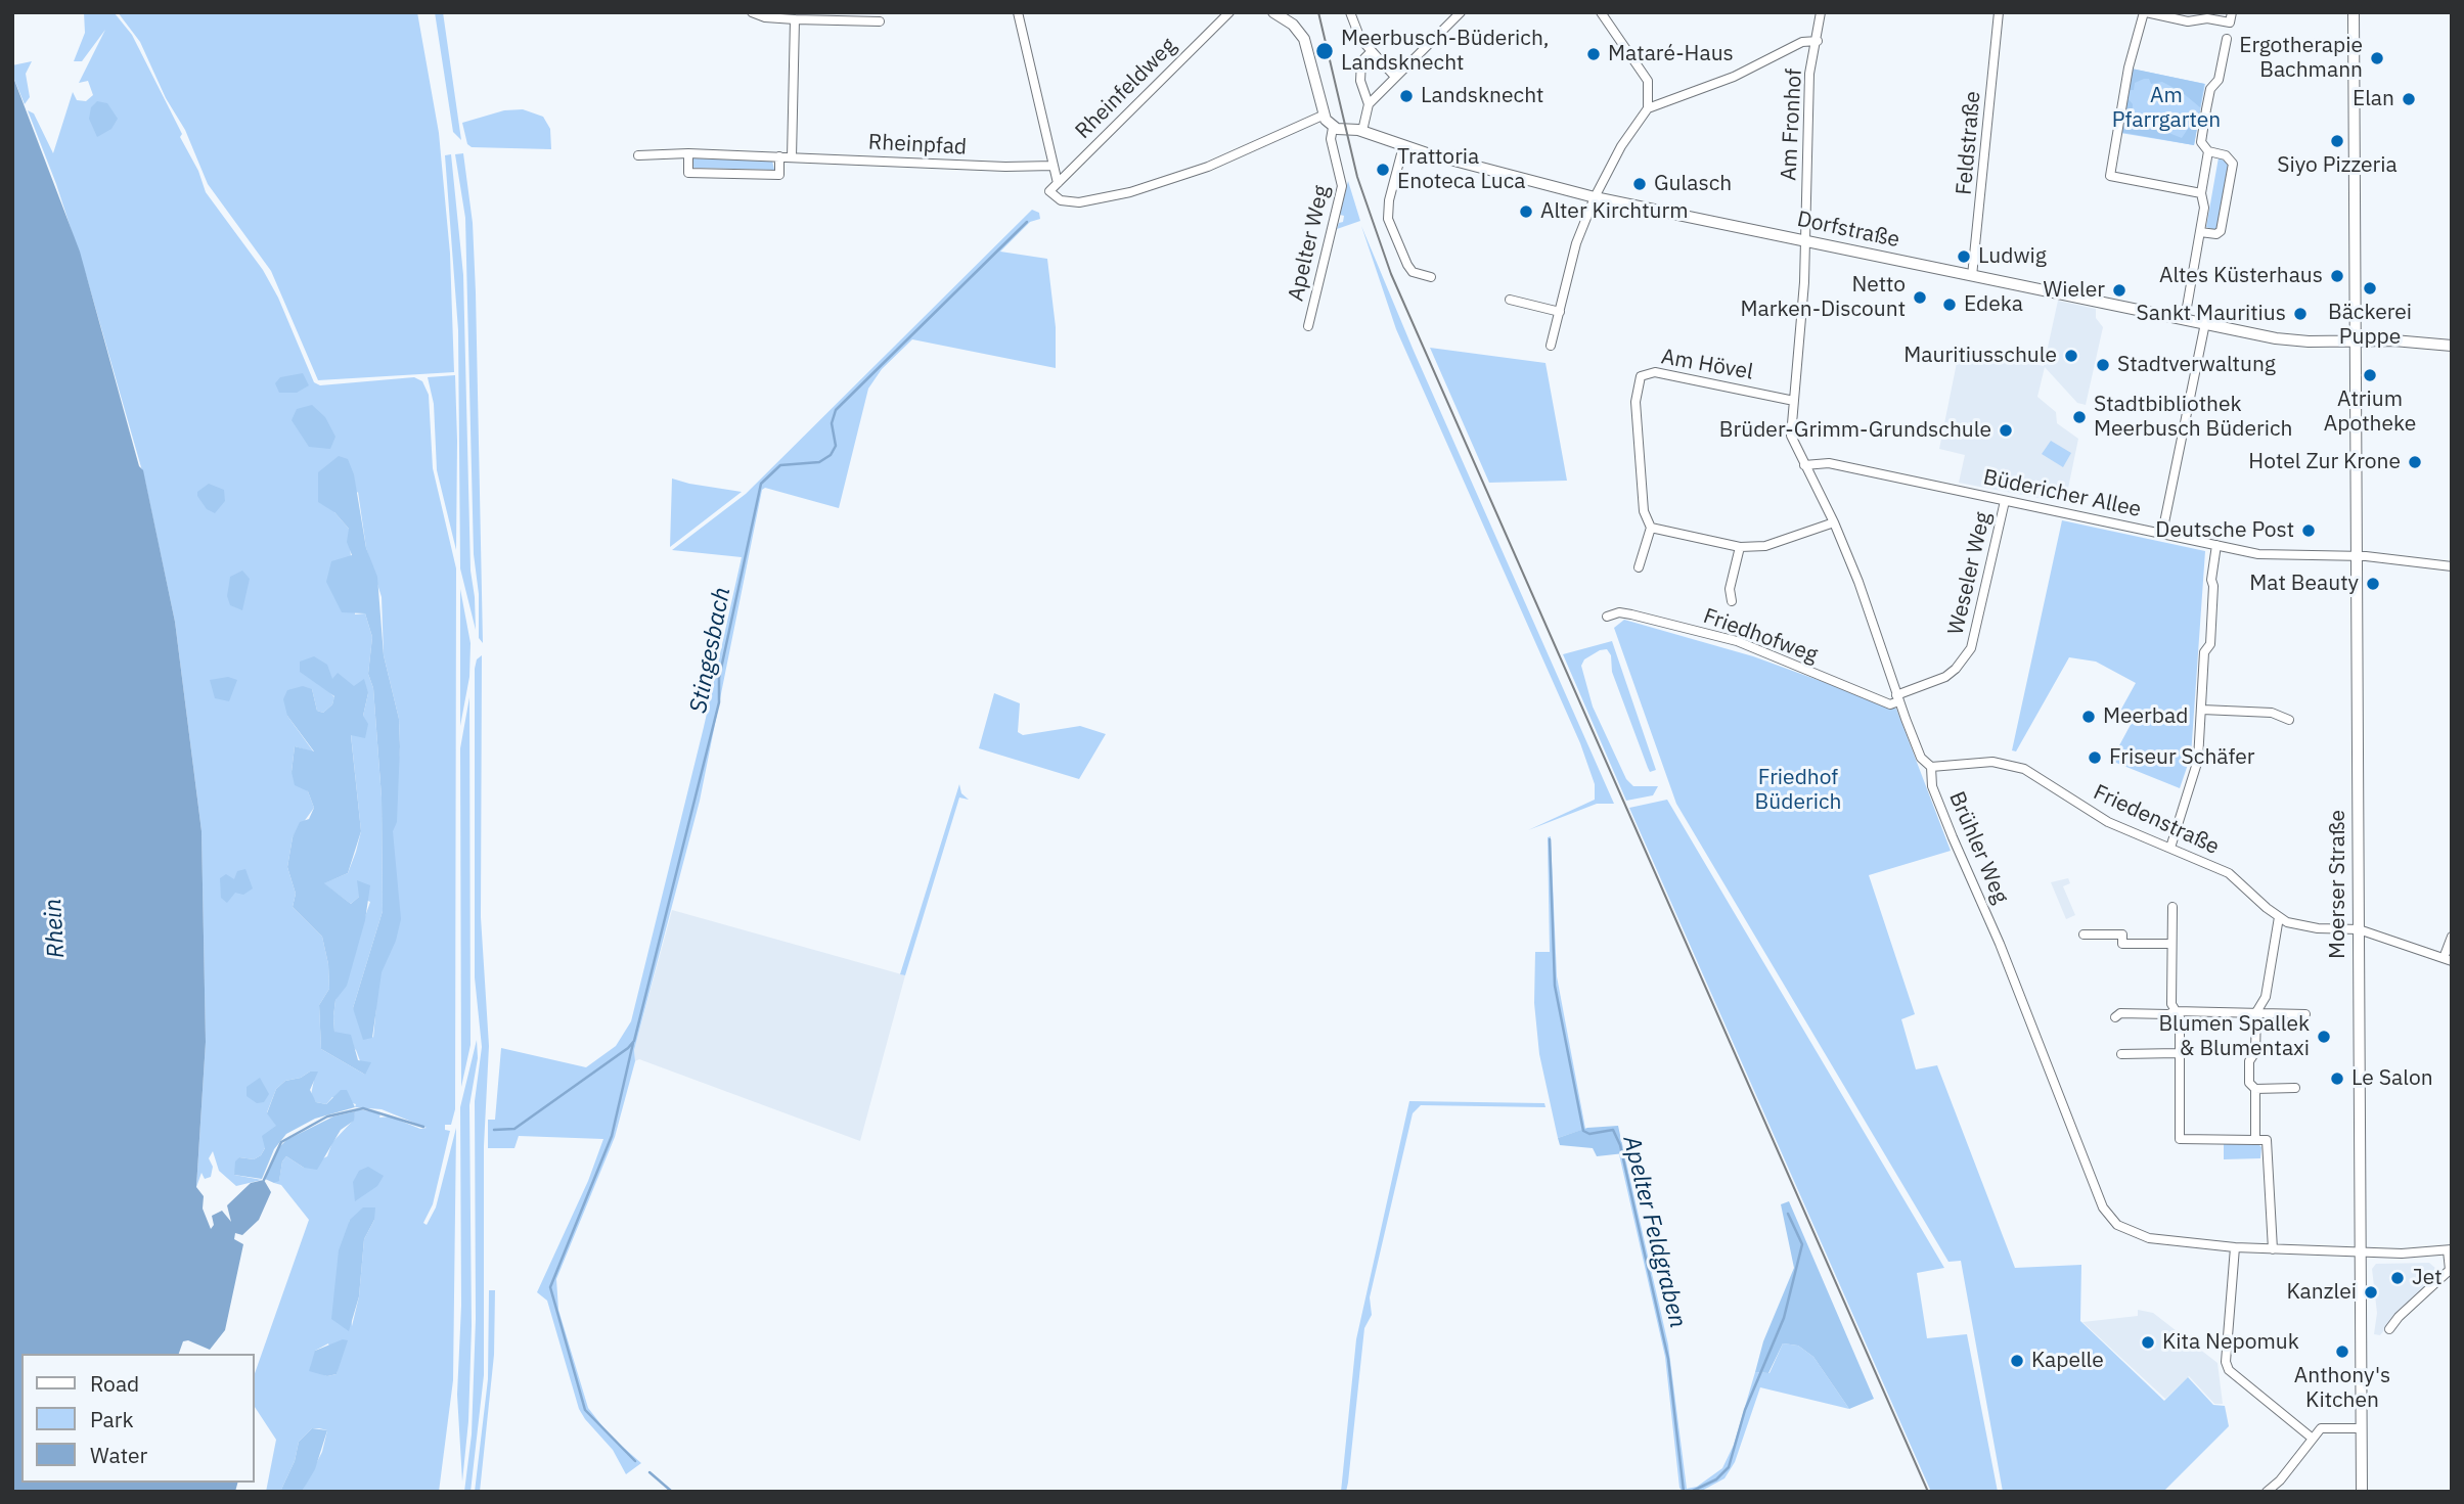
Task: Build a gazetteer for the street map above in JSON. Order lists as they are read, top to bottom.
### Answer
{
  "streets": {
    "main road": ["Dorfstraße", "Moerser Straße"],
    "street": [
      "Rheinfeldweg",
      "Am Fronhof",
      "Feldstraße",
      "Rheinpfad",
      "Apelter Weg",
      "Am Hövel",
      "Büdericher Allee",
      "Weseler Weg",
      "Friedhofweg",
      "Friedenstraße",
      "Brühler Weg"
    ]
  },
  "crossings": [
    ["Am Fronhof", "Dorfstraße"],
    ["Am Fronhof", "Brühler Weg"],
    ["Feldstraße", "Dorfstraße"],
    ["Dorfstraße", "Apelter Weg"],
    ["Dorfstraße", "Brühler Weg"],
    ["Dorfstraße", "Moerser Straße"],
    ["Am Hövel", "Brühler Weg"],
    ["Büdericher Allee", "Weseler Weg"],
    ["Büdericher Allee", "Brühler Weg"],
    ["Büdericher Allee", "Moerser Straße"],
    ["Weseler Weg", "Friedhofweg"],
    ["Weseler Weg", "Brühler Weg"],
    ["Friedhofweg", "Brühler Weg"],
    ["Friedenstraße", "Brühler Weg"],
    ["Friedenstraße", "Moerser Straße"],
    ["Brühler Weg", "Moerser Straße"]
  ],
  "water": ["Stingesbach", "Rhein", "Apelter Feldgraben"],
  "parks": ["Am Pfarrgarten", "Friedhof Büderich"],
  "places": [
    "Meerbusch-Büderich, Landsknecht",
    "Mataré-Haus",
    "Ergotherapie Bachmann",
    "Landsknecht",
    "Elan",
    "Siyo Pizzeria",
    "Trattoria Enoteca Luca",
    "Gulasch",
    "Alter Kirchturm",
    "Ludwig",
    "Altes Küsterhaus",
    "Bäckerei Puppe",
    "Wieler",
    "Netto Marken-Discount",
    "Edeka",
    "Sankt Mauritius",
    "Mauritiusschule",
    "Stadtverwaltung",
    "Atrium Apotheke",
    "Stadtbibliothek Meerbusch Büderich",
    "Brüder-Grimm-Grundschule",
    "Hotel Zur Krone",
    "Deutsche Post",
    "Mat Beauty",
    "Meerbad",
    "Friseur Schäfer",
    "Blumen Spallek & Blumentaxi",
    "Le Salon",
    "Jet",
    "Kanzlei",
    "Kita Nepomuk",
    "Anthony's Kitchen",
    "Kapelle"
  ],
  "legend": ["Road", "Park", "Water"]
}
